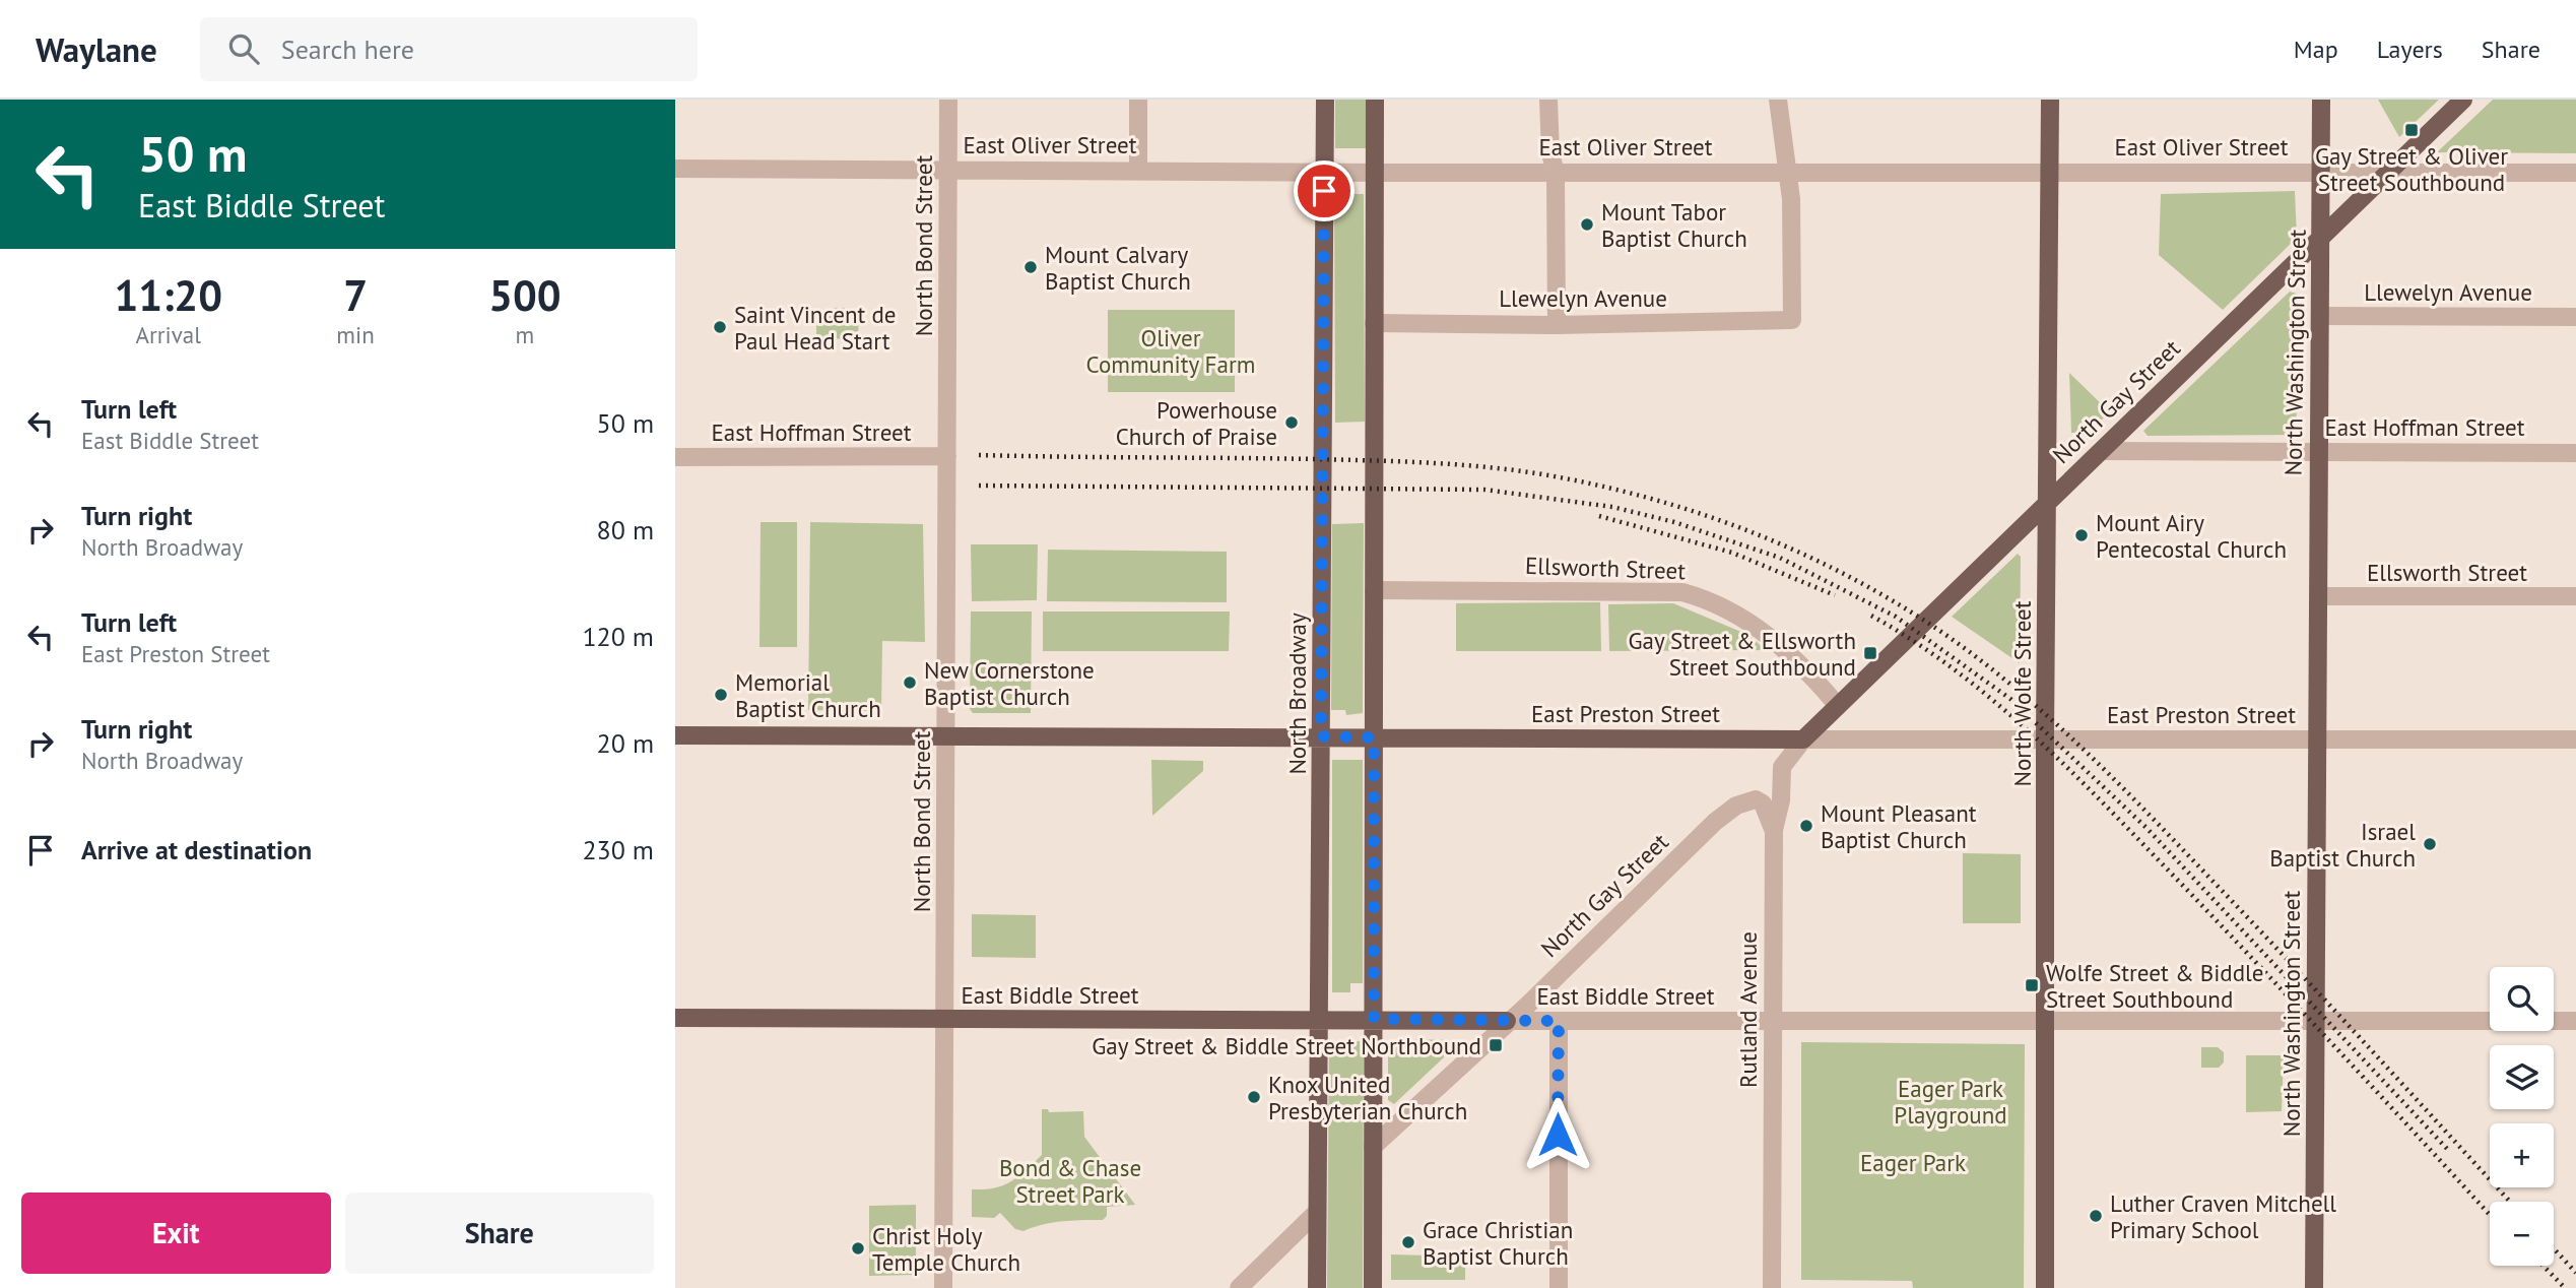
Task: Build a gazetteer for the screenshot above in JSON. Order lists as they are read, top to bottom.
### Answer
{
  "streets": {
    "main road": [
      "North Washington Street",
      "North Gay Street",
      "North Broadway",
      "North Wolfe Street",
      "East Preston Street",
      "East Biddle Street"
    ],
    "street": [
      "East Oliver Street",
      "North Bond Street",
      "Llewelyn Avenue",
      "East Hoffman Street",
      "Ellsworth Street",
      "Rutland Avenue"
    ]
  },
  "crossings": [
    ["East Oliver Street", "North Bond Street"],
    ["East Oliver Street", "Llewelyn Avenue"],
    ["East Oliver Street", "North Washington Street"],
    ["East Oliver Street", "North Gay Street"],
    ["East Oliver Street", "North Broadway"],
    ["East Oliver Street", "North Wolfe Street"],
    ["North Bond Street", "East Hoffman Street"],
    ["North Bond Street", "East Preston Street"],
    ["North Bond Street", "East Biddle Street"],
    ["Llewelyn Avenue", "North Washington Street"],
    ["North Washington Street", "North Gay Street"],
    ["North Washington Street", "East Hoffman Street"],
    ["North Washington Street", "Ellsworth Street"],
    ["North Washington Street", "East Preston Street"],
    ["North Washington Street", "East Biddle Street"],
    ["North Gay Street", "East Hoffman Street"],
    ["North Gay Street", "Ellsworth Street"],
    ["North Gay Street", "North Wolfe Street"],
    ["North Gay Street", "East Preston Street"],
    ["North Gay Street", "East Biddle Street"],
    ["North Gay Street", "Rutland Avenue"],
    ["North Broadway", "East Preston Street"],
    ["North Broadway", "East Biddle Street"],
    ["North Wolfe Street", "East Preston Street"],
    ["North Wolfe Street", "East Biddle Street"],
    ["East Preston Street", "Rutland Avenue"],
    ["East Biddle Street", "Rutland Avenue"]
  ],
  "parks": [
    "Oliver Community Farm",
    "Eager Park Playground",
    "Eager Park",
    "Bond & Chase Street Park"
  ],
  "places": {
    "transit": [
      "Gay Street & Oliver Street Southbound",
      "Gay Street & Ellsworth Street Southbound",
      "Wolfe Street & Biddle Street Southbound",
      "Gay Street & Biddle Street Northbound"
    ],
    "other": [
      "Mount Tabor Baptist Church",
      "Mount Calvary Baptist Church",
      "Saint Vincent de Paul Head Start",
      "Powerhouse Church of Praise",
      "Mount Airy Pentecostal Church",
      "New Cornerstone Baptist Church",
      "Memorial Baptist Church",
      "Mount Pleasant Baptist Church",
      "Israel Baptist Church",
      "Knox United Presbyterian Church",
      "Luther Craven Mitchell Primary School",
      "Grace Christian Baptist Church",
      "Christ Holy Temple Church"
    ]
  },
  "page": {
    "header": "Waylane",
    "search": "Search here",
    "nav": ["Map", "Layers", "Share"],
    "turn": ["50 m", "East Biddle Street"],
    "eta": [
      "11:20",
      "Arrival",
      "7",
      "min",
      "500",
      "m"
    ],
    "list": [
      {
        "name": "Turn left",
        "note": "East Biddle Street",
        "value": "50 m"
      },
      {
        "name": "Turn right",
        "note": "North Broadway",
        "value": "80 m"
      },
      {
        "name": "Turn left",
        "note": "East Preston Street",
        "value": "120 m"
      },
      {
        "name": "Turn right",
        "note": "North Broadway",
        "value": "20 m"
      },
      {
        "name": "Arrive at destination",
        "value": "230 m"
      }
    ],
    "map_buttons": ["+", "−"],
    "buttons": ["Exit", "Share"]
  }
}
